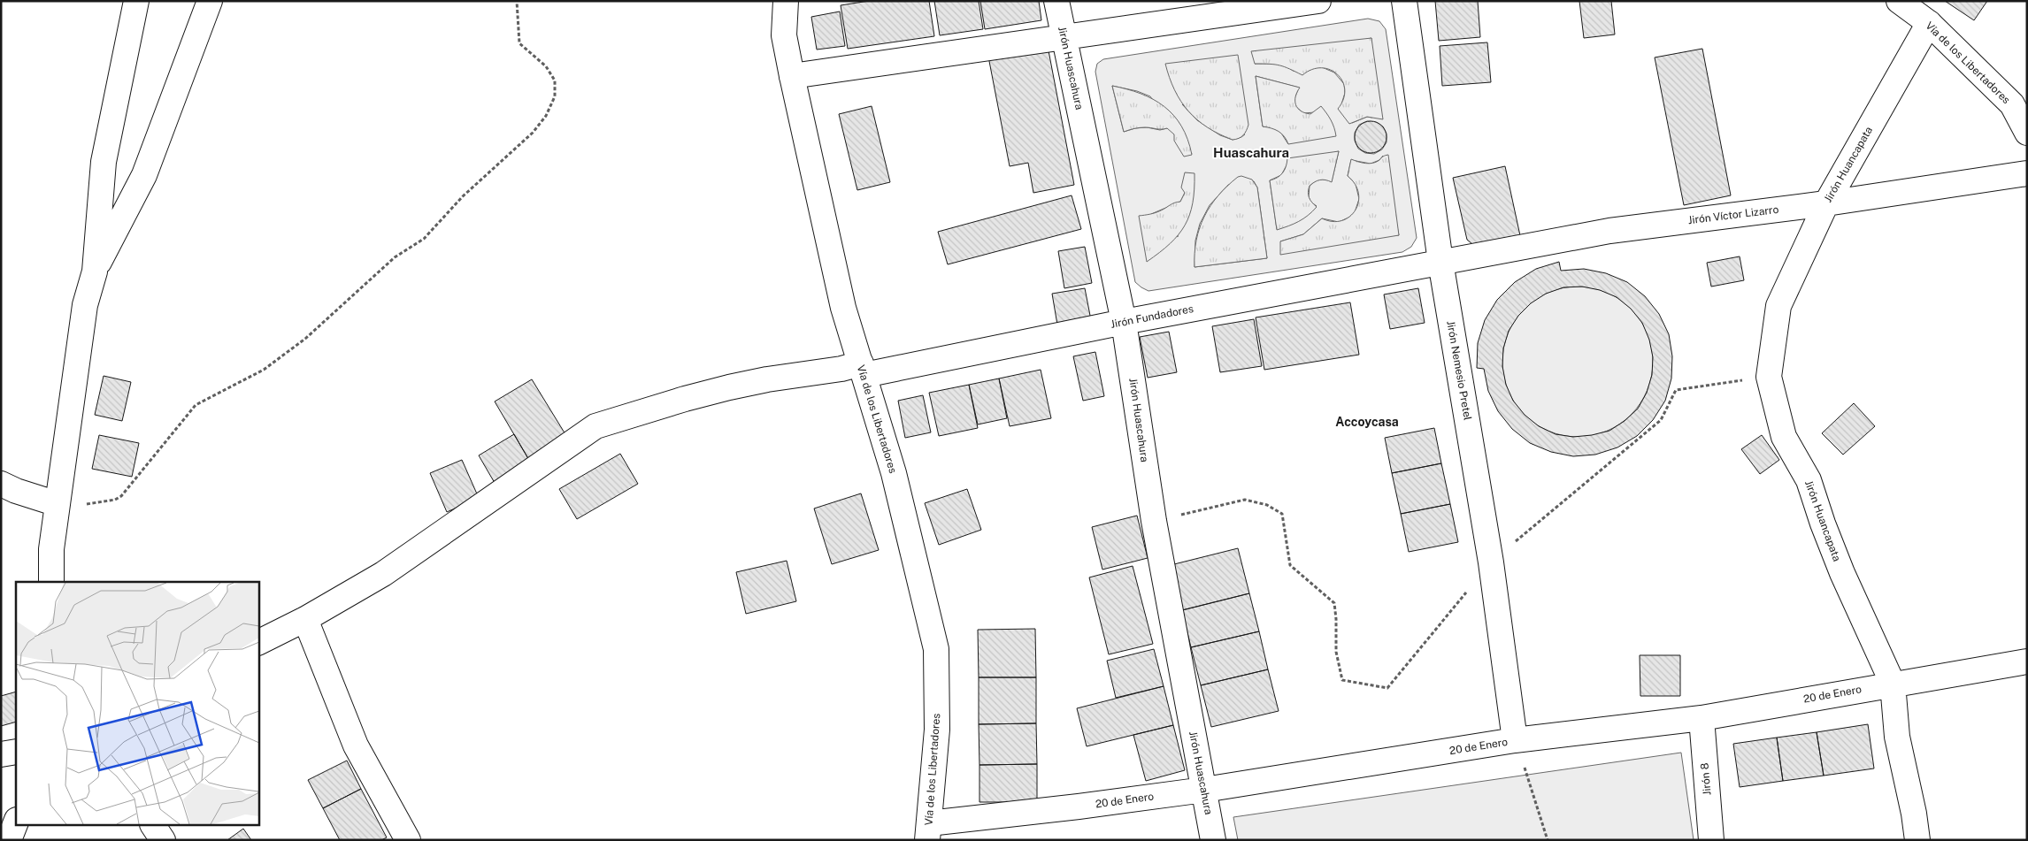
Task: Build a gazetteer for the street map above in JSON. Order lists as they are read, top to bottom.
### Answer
{
  "streets": {
    "main road": [
      "Vía de los Libertadores",
      "Jirón Huascahura",
      "Jirón Huancapata",
      "Jirón Víctor Lizarro",
      "Jirón Fundadores",
      "Jirón Nemesio Pretel",
      "20 de Enero",
      "Jirón 8"
    ]
  },
  "crossings": [
    ["Vía de los Libertadores", "Jirón Huancapata"],
    ["Vía de los Libertadores", "Jirón Fundadores"],
    ["Vía de los Libertadores", "20 de Enero"],
    ["Jirón Huascahura", "Jirón Fundadores"],
    ["Jirón Huascahura", "20 de Enero"],
    ["Jirón Huancapata", "Jirón Víctor Lizarro"],
    ["Jirón Huancapata", "20 de Enero"],
    ["Jirón Víctor Lizarro", "Jirón Fundadores"],
    ["Jirón Víctor Lizarro", "Jirón Nemesio Pretel"],
    ["Jirón Fundadores", "Jirón Nemesio Pretel"],
    ["Jirón Nemesio Pretel", "20 de Enero"],
    ["20 de Enero", "Jirón 8"]
  ],
  "districts": ["Huascahura", "Accoycasa"]
}
